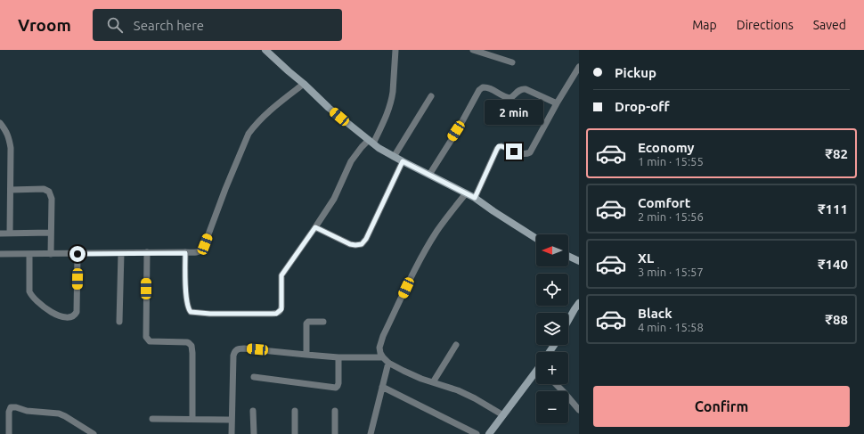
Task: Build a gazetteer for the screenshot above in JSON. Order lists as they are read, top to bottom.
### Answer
{
  "north": "left",
  "page": {
    "header": "Vroom",
    "search": "Search here",
    "nav": ["Map", "Directions", "Saved"],
    "banner": ["Pickup", "Drop-off"],
    "bubble": "2 min",
    "list": [
      {
        "name": "Economy",
        "note": "1 min · 15:55",
        "value": "₹82"
      },
      {
        "name": "Comfort",
        "note": "2 min · 15:56",
        "value": "₹111"
      },
      {
        "name": "XL",
        "note": "3 min · 15:57",
        "value": "₹140"
      },
      {
        "name": "Black",
        "note": "4 min · 15:58",
        "value": "₹88"
      }
    ],
    "map_buttons": ["+", "−"],
    "buttons": "Confirm"
  }
}
